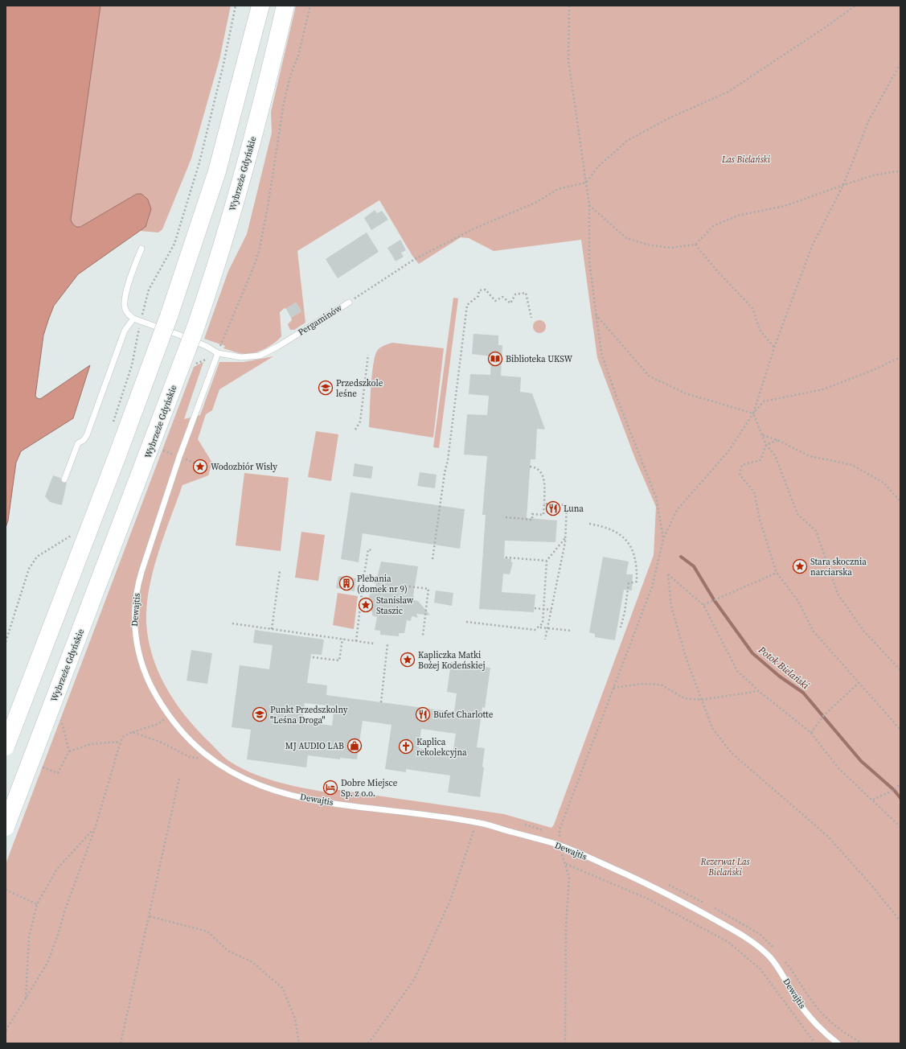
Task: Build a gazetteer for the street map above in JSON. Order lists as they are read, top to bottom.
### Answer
{
  "streets": {
    "highway": ["Wybrzeże Gdyńskie"],
    "lane": ["Pergaminów", "Dewajtis"]
  },
  "crossings": [
    ["Pergaminów", "Dewajtis"]
  ],
  "water": ["Potok Bielański"],
  "parks": ["Las Bielański", "Rezerwat Las Bielański"],
  "places": {
    "library": ["Biblioteka UKSW"],
    "school or university": ["Przedszkole leśne", "Punkt Przedszkolny \"Leśna Droga\""],
    "place": [
      "Wodozbiór Wisły",
      "Stara skocznia narciarska",
      "Stanisław Staszic",
      "Kapliczka Matki Bożej Kodeńskiej"
    ],
    "restaurant": ["Luna", "Bufet Charlotte"],
    "building": ["Plebania (domek nr 9)"],
    "shop": ["MJ AUDIO LAB"],
    "church": ["Kaplica rekolekcyjna"],
    "hotel": ["Dobre Miejsce Sp. z o.o."]
  }
}
